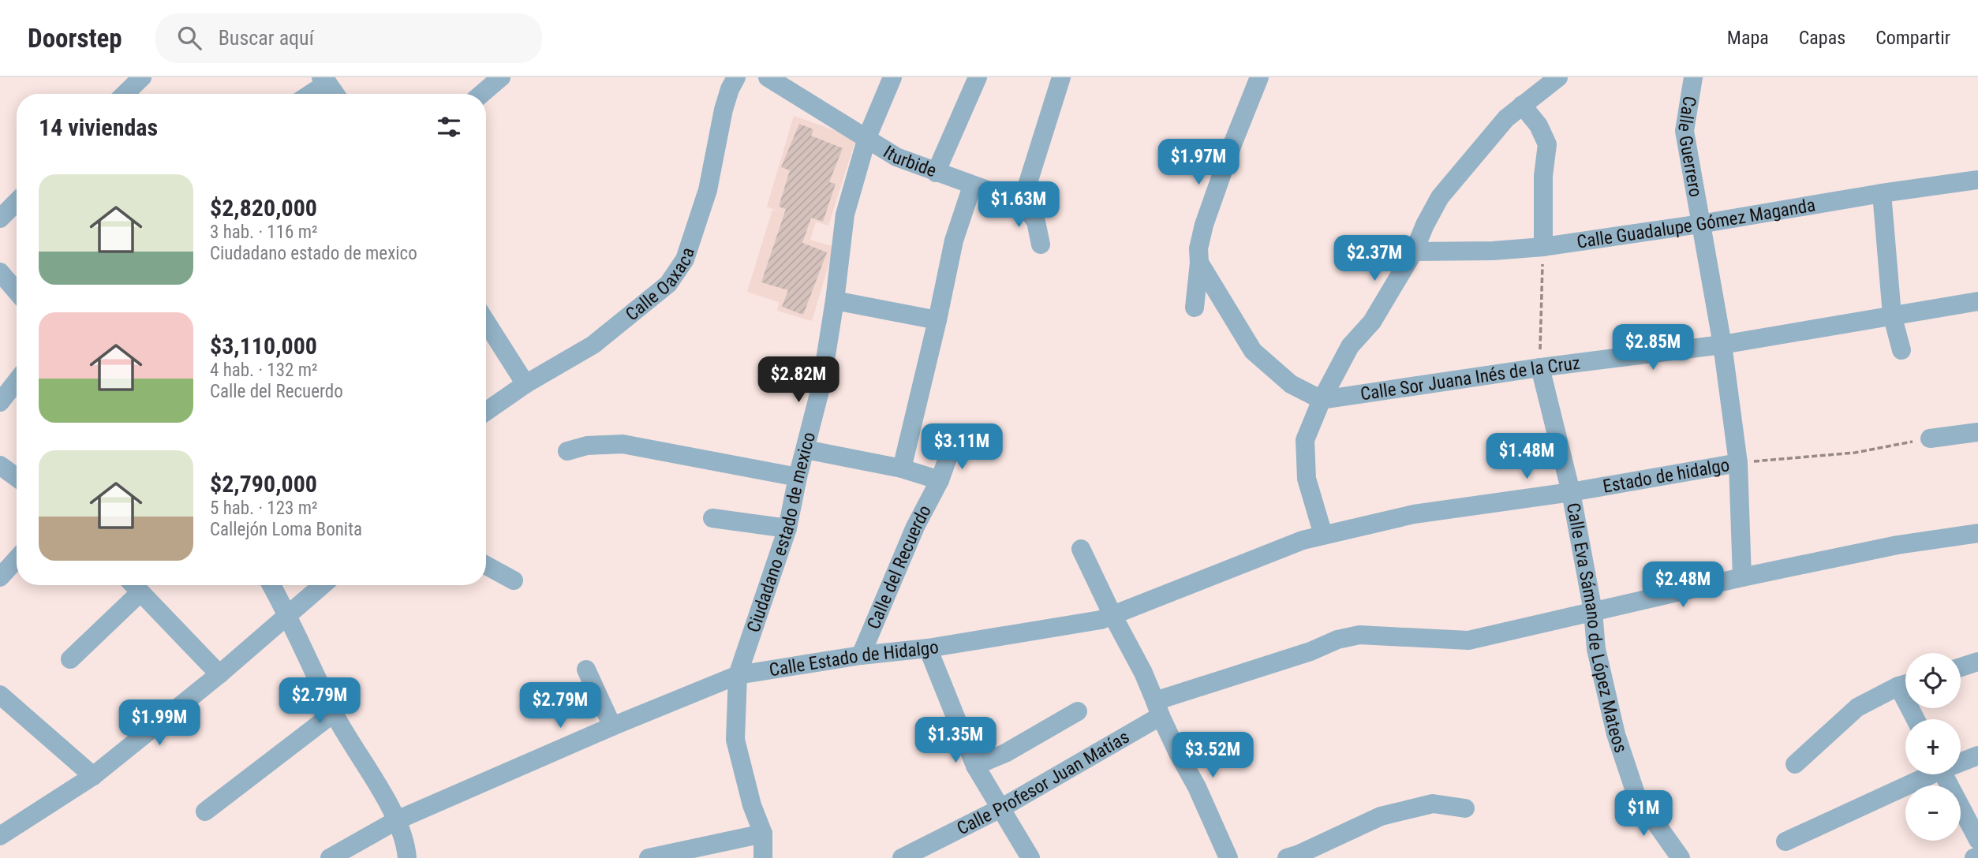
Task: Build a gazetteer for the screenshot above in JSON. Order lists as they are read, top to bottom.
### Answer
{
  "streets": {
    "street": [
      "Calle Guerrero",
      "Iturbide",
      "Calle Guadalupe Gómez Maganda",
      "Calle Oaxaca",
      "Calle Sor Juana Inés de la Cruz",
      "Estado de hidalgo",
      "Ciudadano estado de mexico",
      "Calle del Recuerdo",
      "Calle Eva Sámano de López Mateos",
      "Calle Estado de Hidalgo",
      "Calle Profesor Juan Matías"
    ]
  },
  "crossings": [
    ["Calle Guerrero", "Calle Guadalupe Gómez Maganda"],
    ["Calle Guerrero", "Calle Sor Juana Inés de la Cruz"],
    ["Calle Guerrero", "Estado de hidalgo"],
    ["Calle Guerrero", "Calle Profesor Juan Matías"],
    ["Iturbide", "Ciudadano estado de mexico"],
    ["Calle Sor Juana Inés de la Cruz", "Calle Eva Sámano de López Mateos"],
    ["Estado de hidalgo", "Calle Eva Sámano de López Mateos"],
    ["Estado de hidalgo", "Calle Estado de Hidalgo"],
    ["Ciudadano estado de mexico", "Calle Estado de Hidalgo"],
    ["Calle del Recuerdo", "Calle Estado de Hidalgo"],
    ["Calle Eva Sámano de López Mateos", "Calle Profesor Juan Matías"]
  ],
  "page": {
    "header": "Doorstep",
    "search": "Buscar aquí",
    "nav": ["Mapa", "Capas", "Compartir"],
    "heading": "14 viviendas",
    "price": [
      "$1.97M",
      "$1.63M",
      "$2.37M",
      "$2.85M",
      "$2.82M",
      "$3.11M",
      "$1.48M",
      "$2.48M",
      "$2.79M",
      "$2.79M",
      "$1.99M",
      "$1.35M",
      "$3.52M",
      "$1M"
    ],
    "list": [
      {
        "name": "$2,820,000",
        "note": "3 hab. · 116 m² · Ciudadano estado de mexico"
      },
      {
        "name": "$3,110,000",
        "note": "4 hab. · 132 m² · Calle del Recuerdo"
      },
      {
        "name": "$2,790,000",
        "note": "5 hab. · 123 m² · Callejón Loma Bonita"
      }
    ],
    "map_buttons": ["+", "−"]
  }
}
